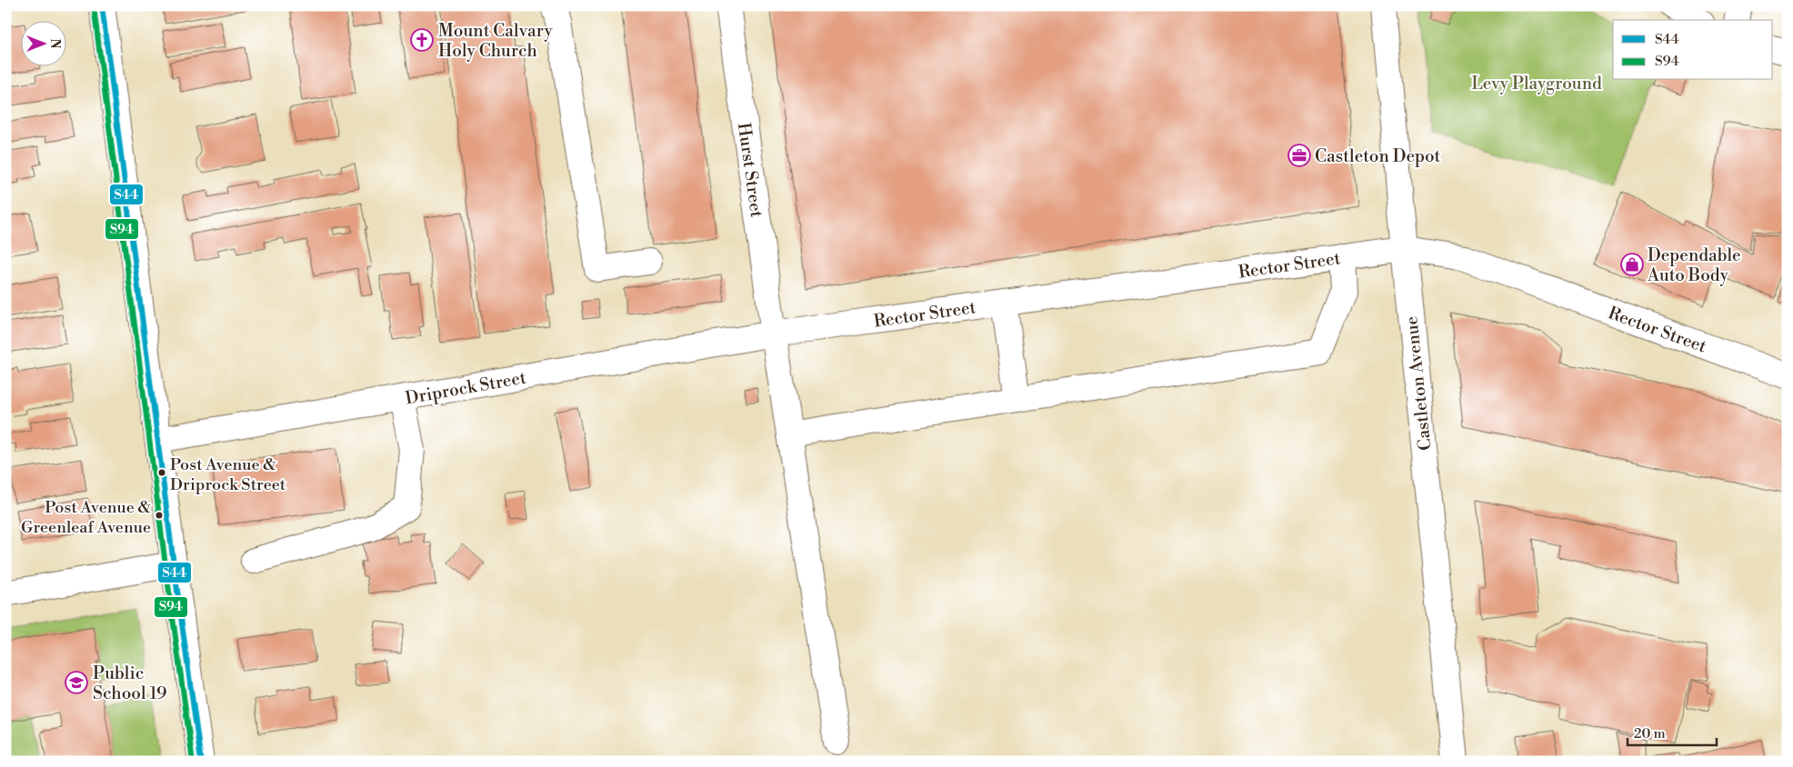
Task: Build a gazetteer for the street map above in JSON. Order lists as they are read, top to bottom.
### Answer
{
  "streets": {
    "street": [
      "Hurst Street",
      "Rector Street",
      "Castleton Avenue",
      "Driprock Street"
    ]
  },
  "crossings": [
    ["Hurst Street", "Rector Street"],
    ["Hurst Street", "Driprock Street"],
    ["Rector Street", "Castleton Avenue"],
    ["Rector Street", "Driprock Street"]
  ],
  "parks": ["Levy Playground"],
  "places": {
    "church": ["Mount Calvary Holy Church"],
    "office": ["Castleton Depot"],
    "shop": ["Dependable Auto Body"],
    "other": ["Post Avenue & Driprock Street", "Post Avenue & Greenleaf Avenue"],
    "school or university": ["Public School 19"]
  },
  "lines": ["transit line S44", "transit line S94"],
  "legend": ["S44", "S94"],
  "scale_bar": "20 m",
  "north": "right"
}
